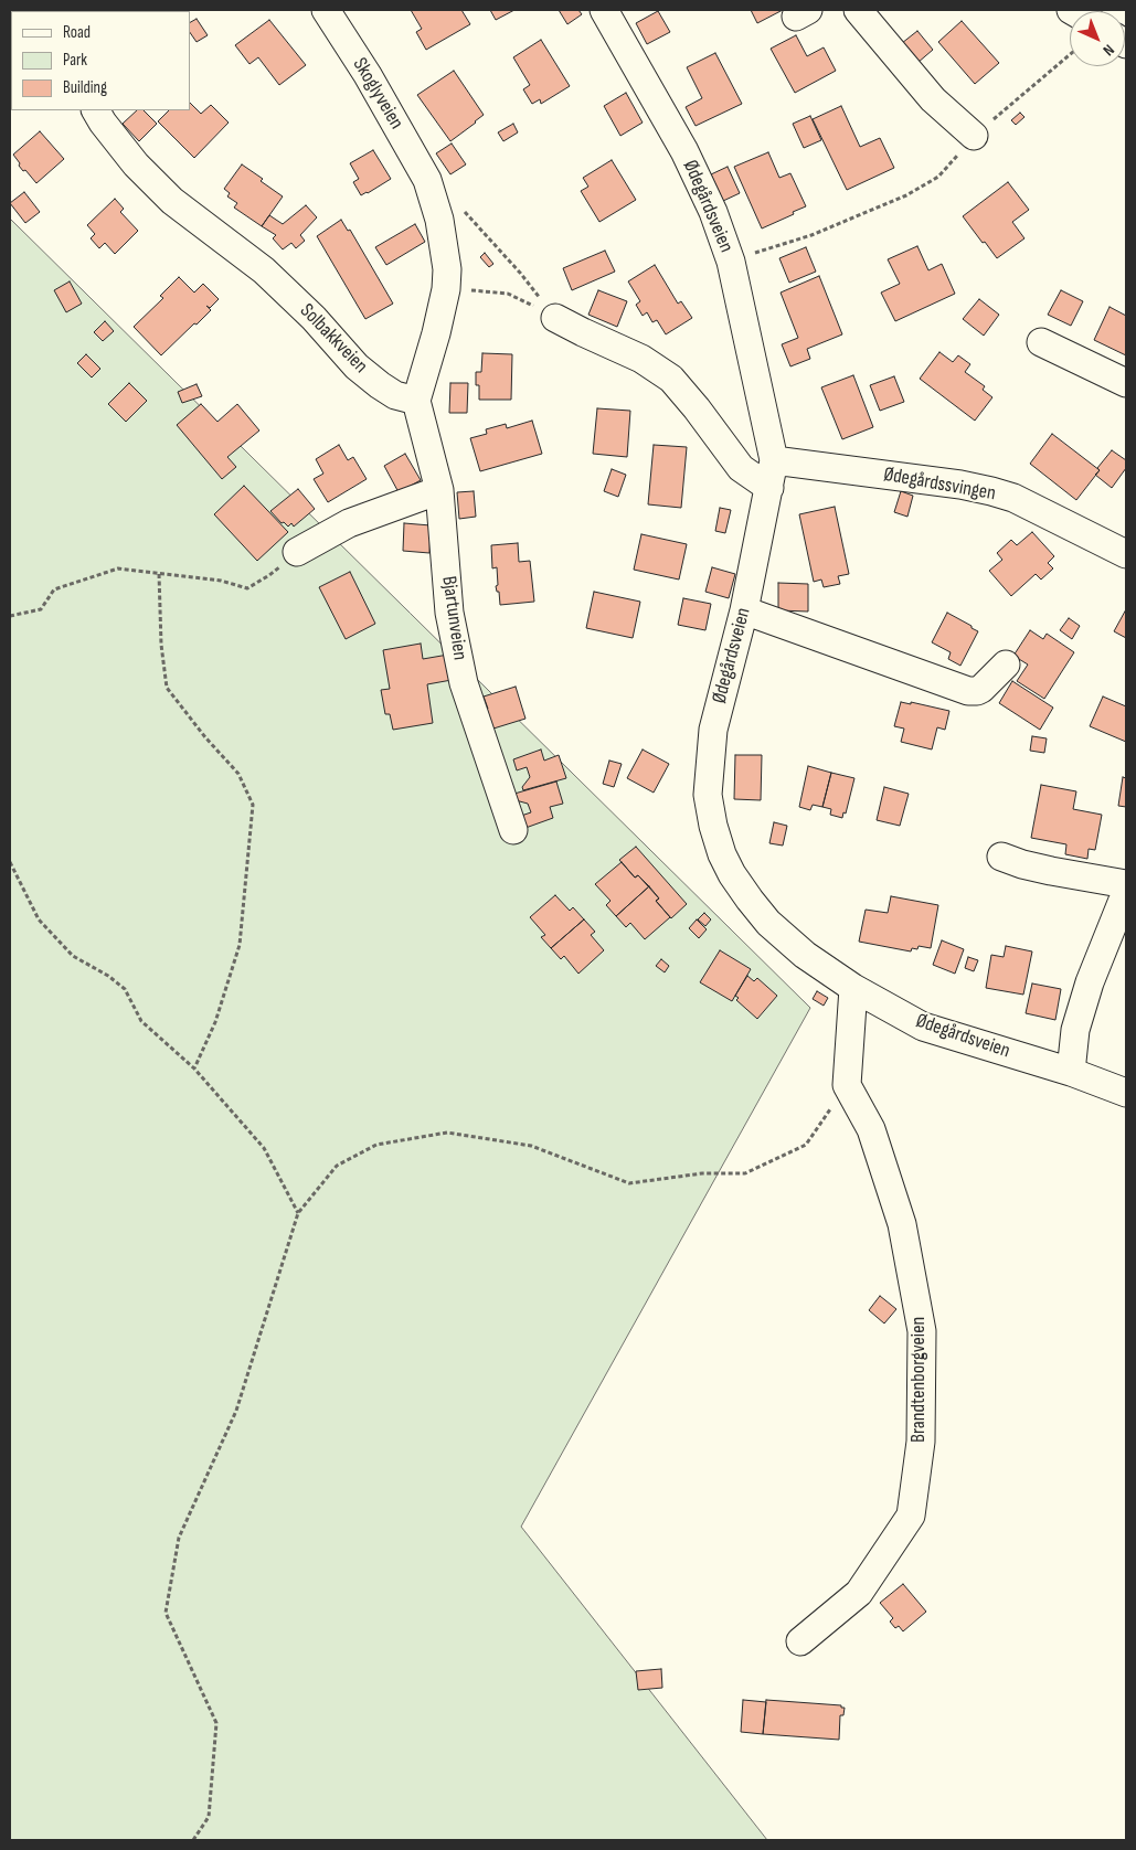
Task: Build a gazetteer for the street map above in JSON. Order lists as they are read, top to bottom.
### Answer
{
  "streets": {
    "street": [
      "Skoglyveien",
      "Ødegårdsveien",
      "Solbakkveien",
      "Ødegårdssvingen",
      "Bjartunveien",
      "Brandtenborgveien"
    ]
  },
  "crossings": [
    ["Ødegårdsveien", "Ødegårdssvingen"],
    ["Solbakkveien", "Bjartunveien"]
  ],
  "legend": ["Road", "Park", "Building"],
  "north": "bottom right"
}
